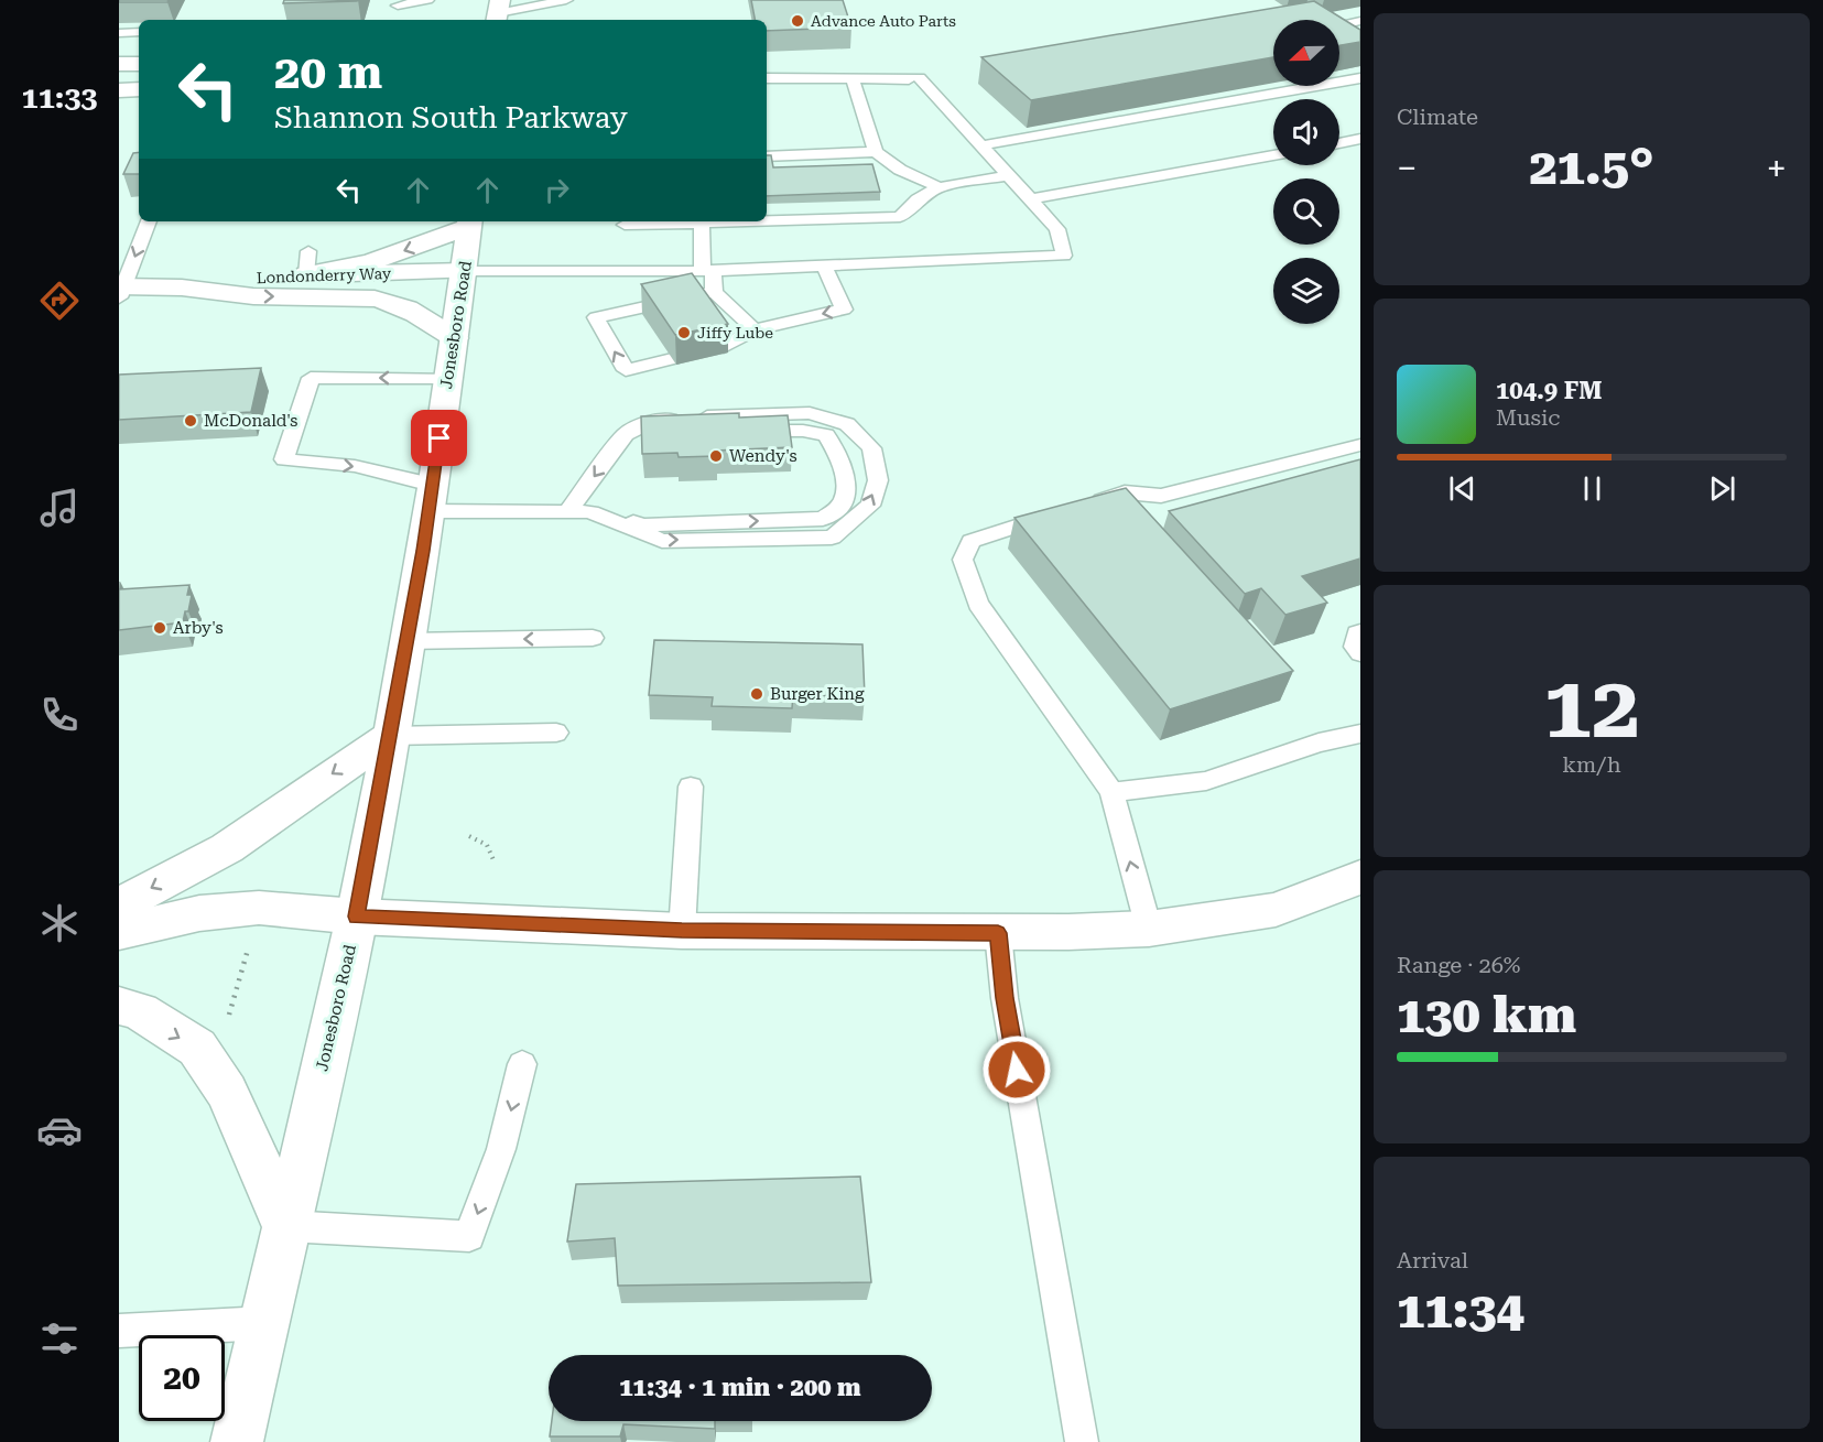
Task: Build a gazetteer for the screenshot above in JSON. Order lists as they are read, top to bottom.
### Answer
{
  "streets": {
    "main road": ["Londonderry Way", "Jonesboro Road"]
  },
  "crossings": [
    ["Londonderry Way", "Jonesboro Road"]
  ],
  "places": [
    "Advance Auto Parts",
    "Jiffy Lube",
    "McDonald's",
    "Wendy's",
    "Arby's",
    "Burger King"
  ],
  "north": "left",
  "page": {
    "tabs": "11:33",
    "tile": [
      "Climate",
      ["12", "km/h"],
      ["Range · 26%", "130 km"],
      ["Arrival", "11:34"]
    ],
    "turn": ["20 m", "Shannon South Parkway"],
    "heat": ["−", "21.5°", "+"],
    "song": ["104.9 FM", "Music"],
    "limit": "20",
    "trip": "11:34 · 1 min · 200 m"
  }
}
